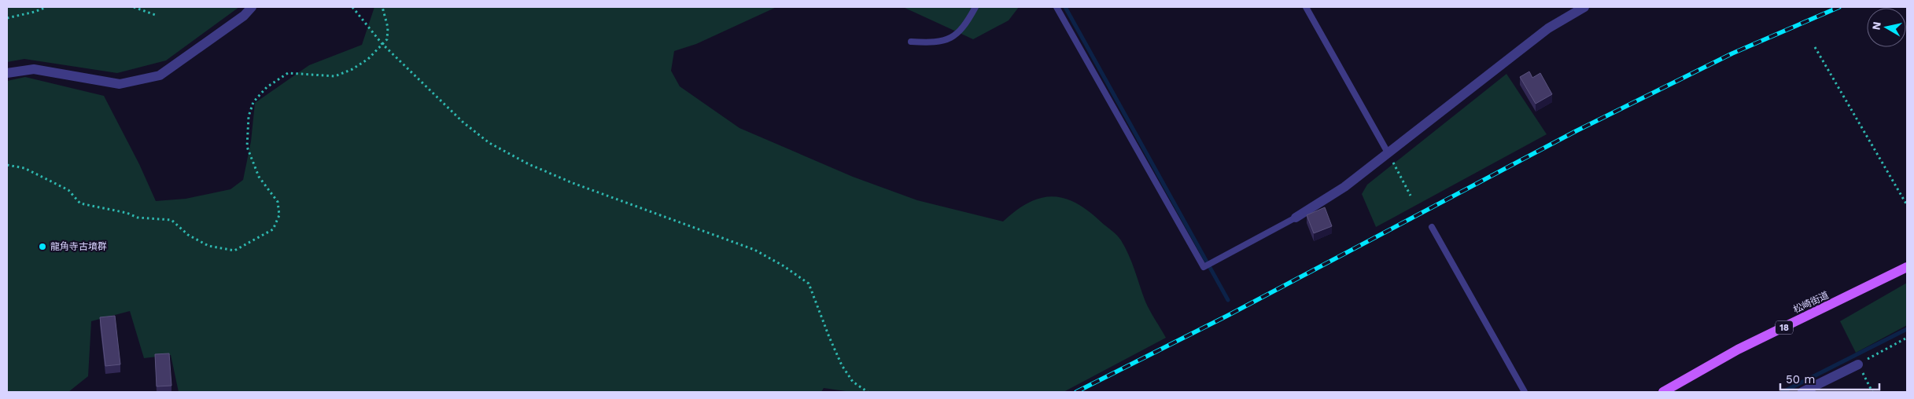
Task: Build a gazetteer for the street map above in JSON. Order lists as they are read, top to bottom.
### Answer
{
  "streets": {
    "main road": ["松崎街道", "18"]
  },
  "places": ["龍角寺古墳群"],
  "scale_bar": "50 m",
  "north": "left"
}
